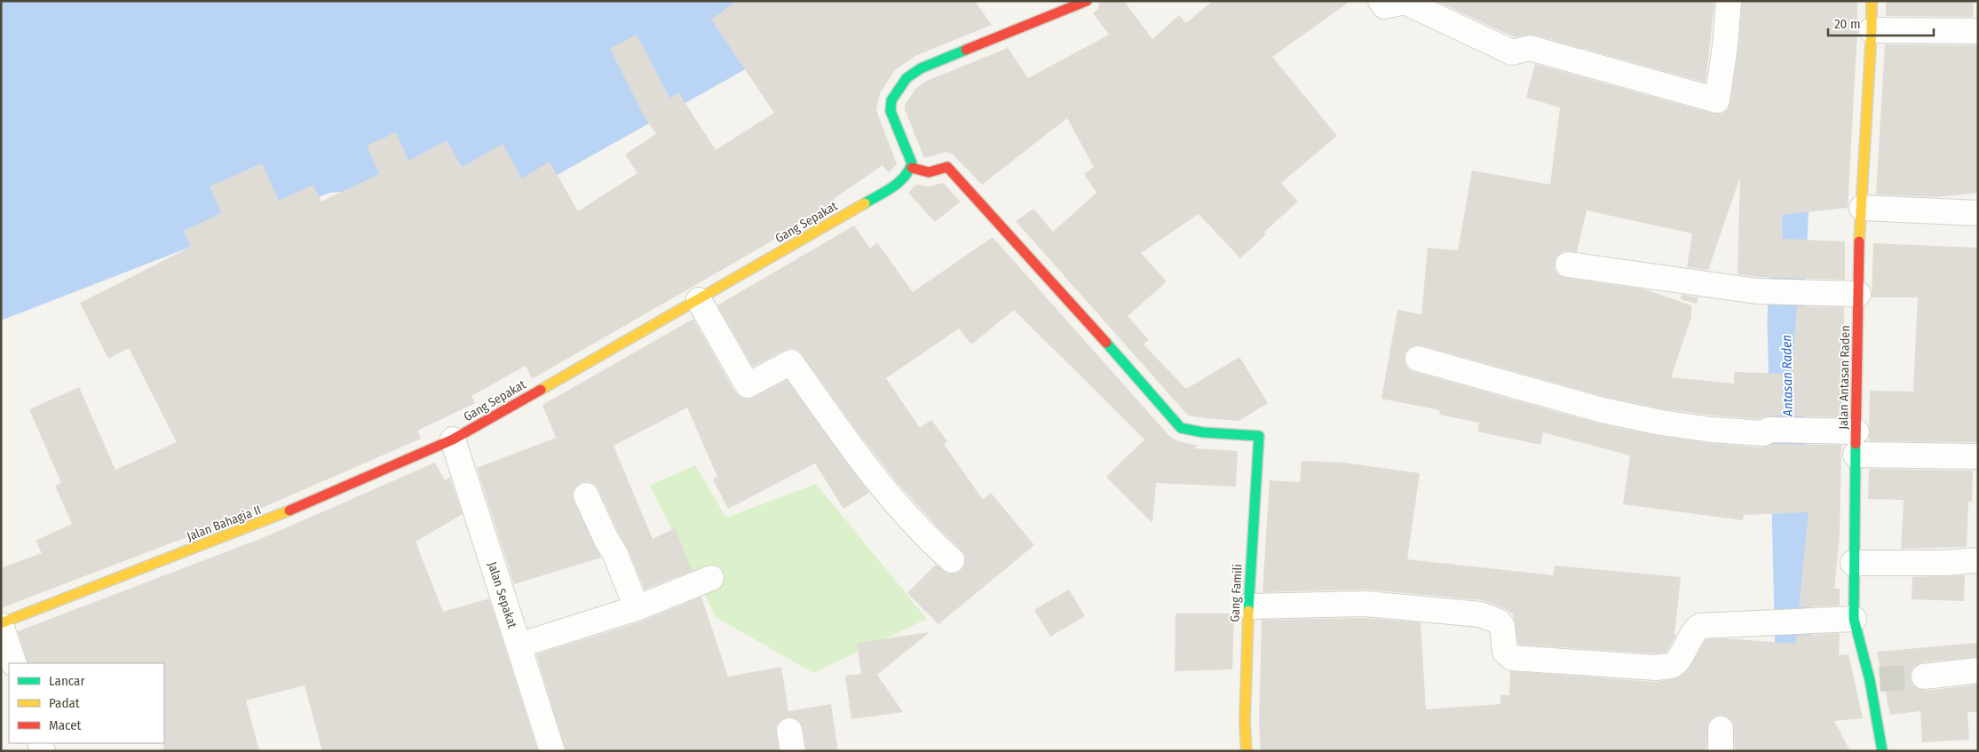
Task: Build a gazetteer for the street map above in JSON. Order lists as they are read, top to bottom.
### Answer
{
  "streets": {
    "street": [
      "Gang Sepakat",
      "Jalan Antasan Raden",
      "Jalan Bahagia II",
      "Gang Famili",
      "Jalan Sepakat"
    ]
  },
  "crossings": [
    ["Gang Sepakat", "Jalan Bahagia II"],
    ["Gang Sepakat", "Gang Famili"],
    ["Gang Sepakat", "Jalan Sepakat"],
    ["Jalan Bahagia II", "Jalan Sepakat"]
  ],
  "water": ["Antasan Raden"],
  "legend": ["Lancar", "Padat", "Macet"],
  "scale_bar": "20 m"
}
